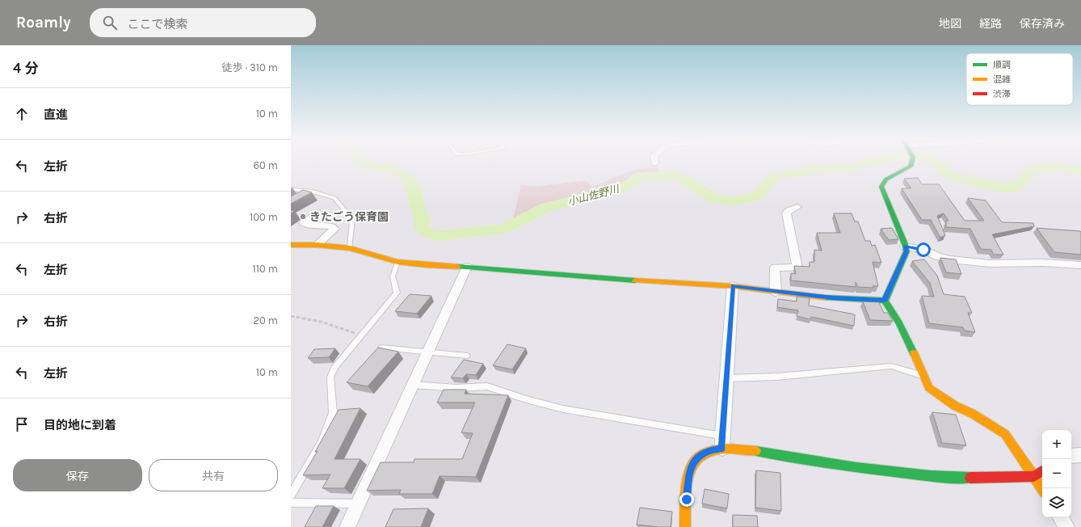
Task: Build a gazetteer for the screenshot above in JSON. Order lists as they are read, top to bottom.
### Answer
{
  "water": ["小山佐野川"],
  "places": ["きたごう保育園"],
  "legend": ["順調", "混雑", "渋滞"],
  "page": {
    "header": "Roamly",
    "search": "ここで検索",
    "nav": ["地図", "経路", "保存済み"],
    "heading": ["4 分", "徒歩 · 310 m"],
    "list": [
      ["直進", "10 m"],
      ["左折", "60 m"],
      ["右折", "100 m"],
      ["左折", "110 m"],
      ["右折", "20 m"],
      ["左折", "10 m"],
      "目的地に到着"
    ],
    "map_buttons": ["+", "−"],
    "buttons": ["保存", "共有"]
  }
}
